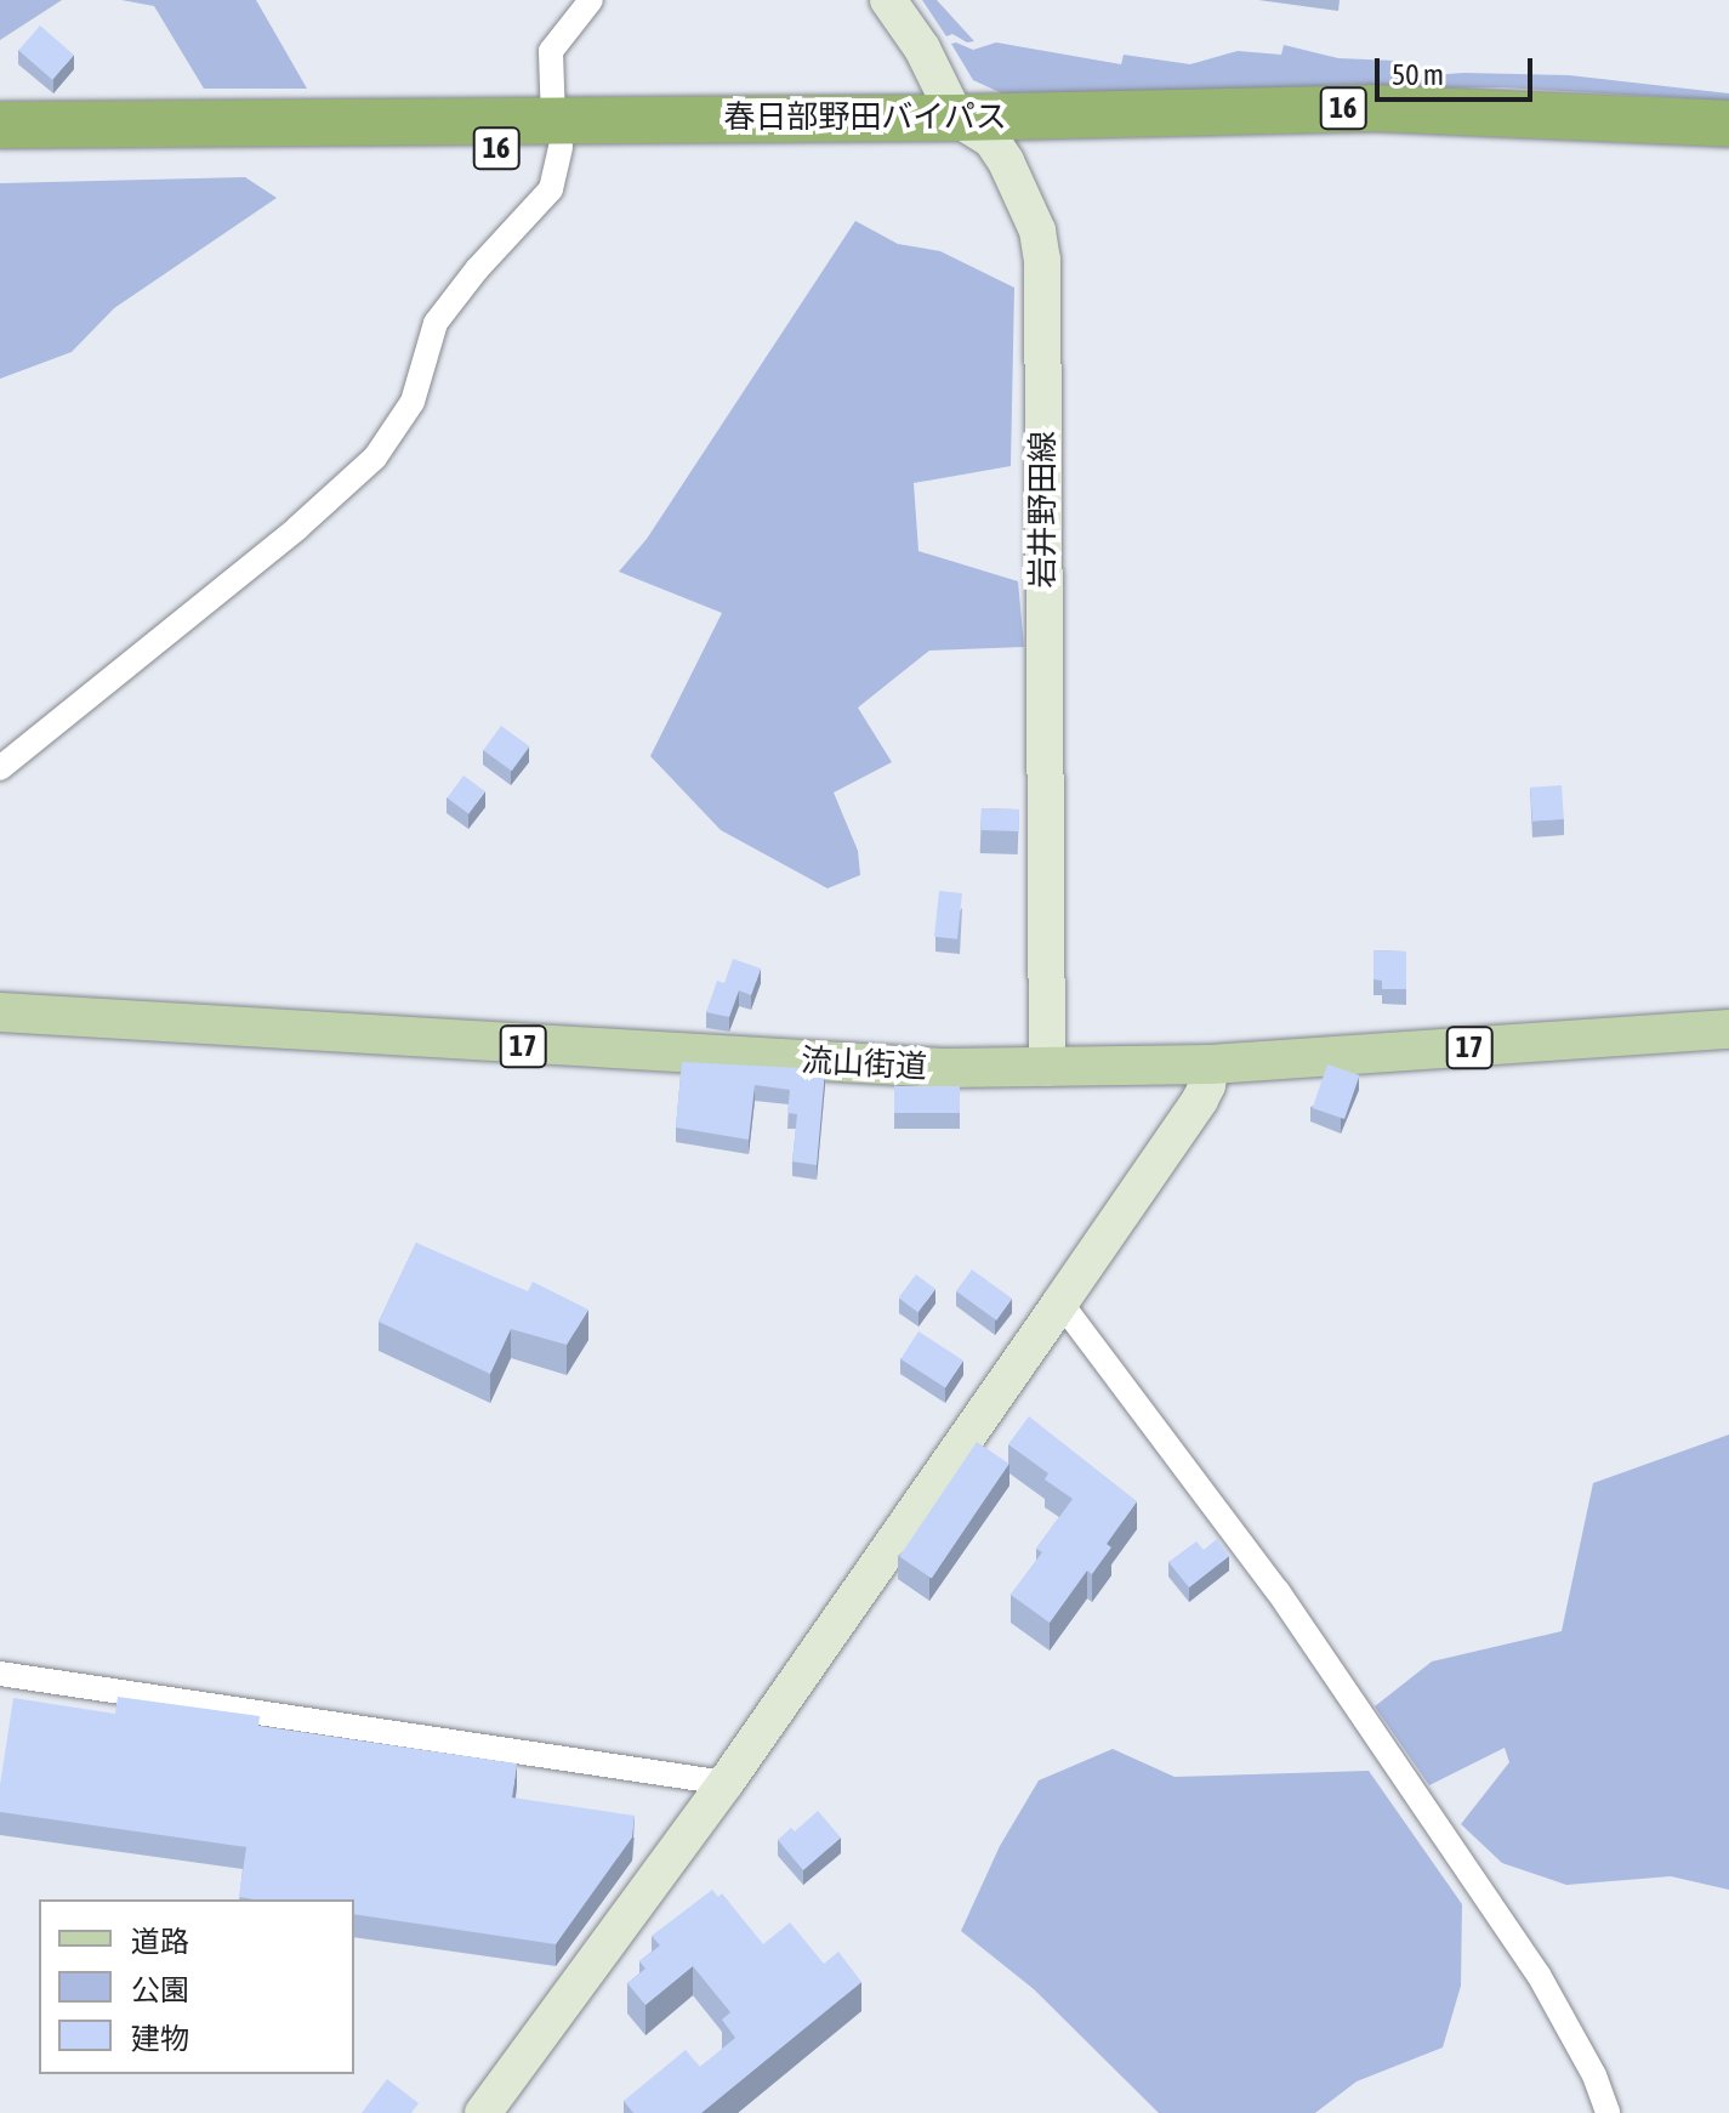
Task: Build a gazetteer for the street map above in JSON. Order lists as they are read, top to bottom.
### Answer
{
  "streets": {
    "highway": ["16", "春日部野田バイパス"],
    "main road": ["17", "流山街道"],
    "street": ["岩井野田線"]
  },
  "crossings": [
    ["春日部野田バイパス", "岩井野田線"],
    ["岩井野田線", "流山街道"]
  ],
  "legend": ["道路", "公園", "建物"],
  "scale_bar": "50 m"
}
